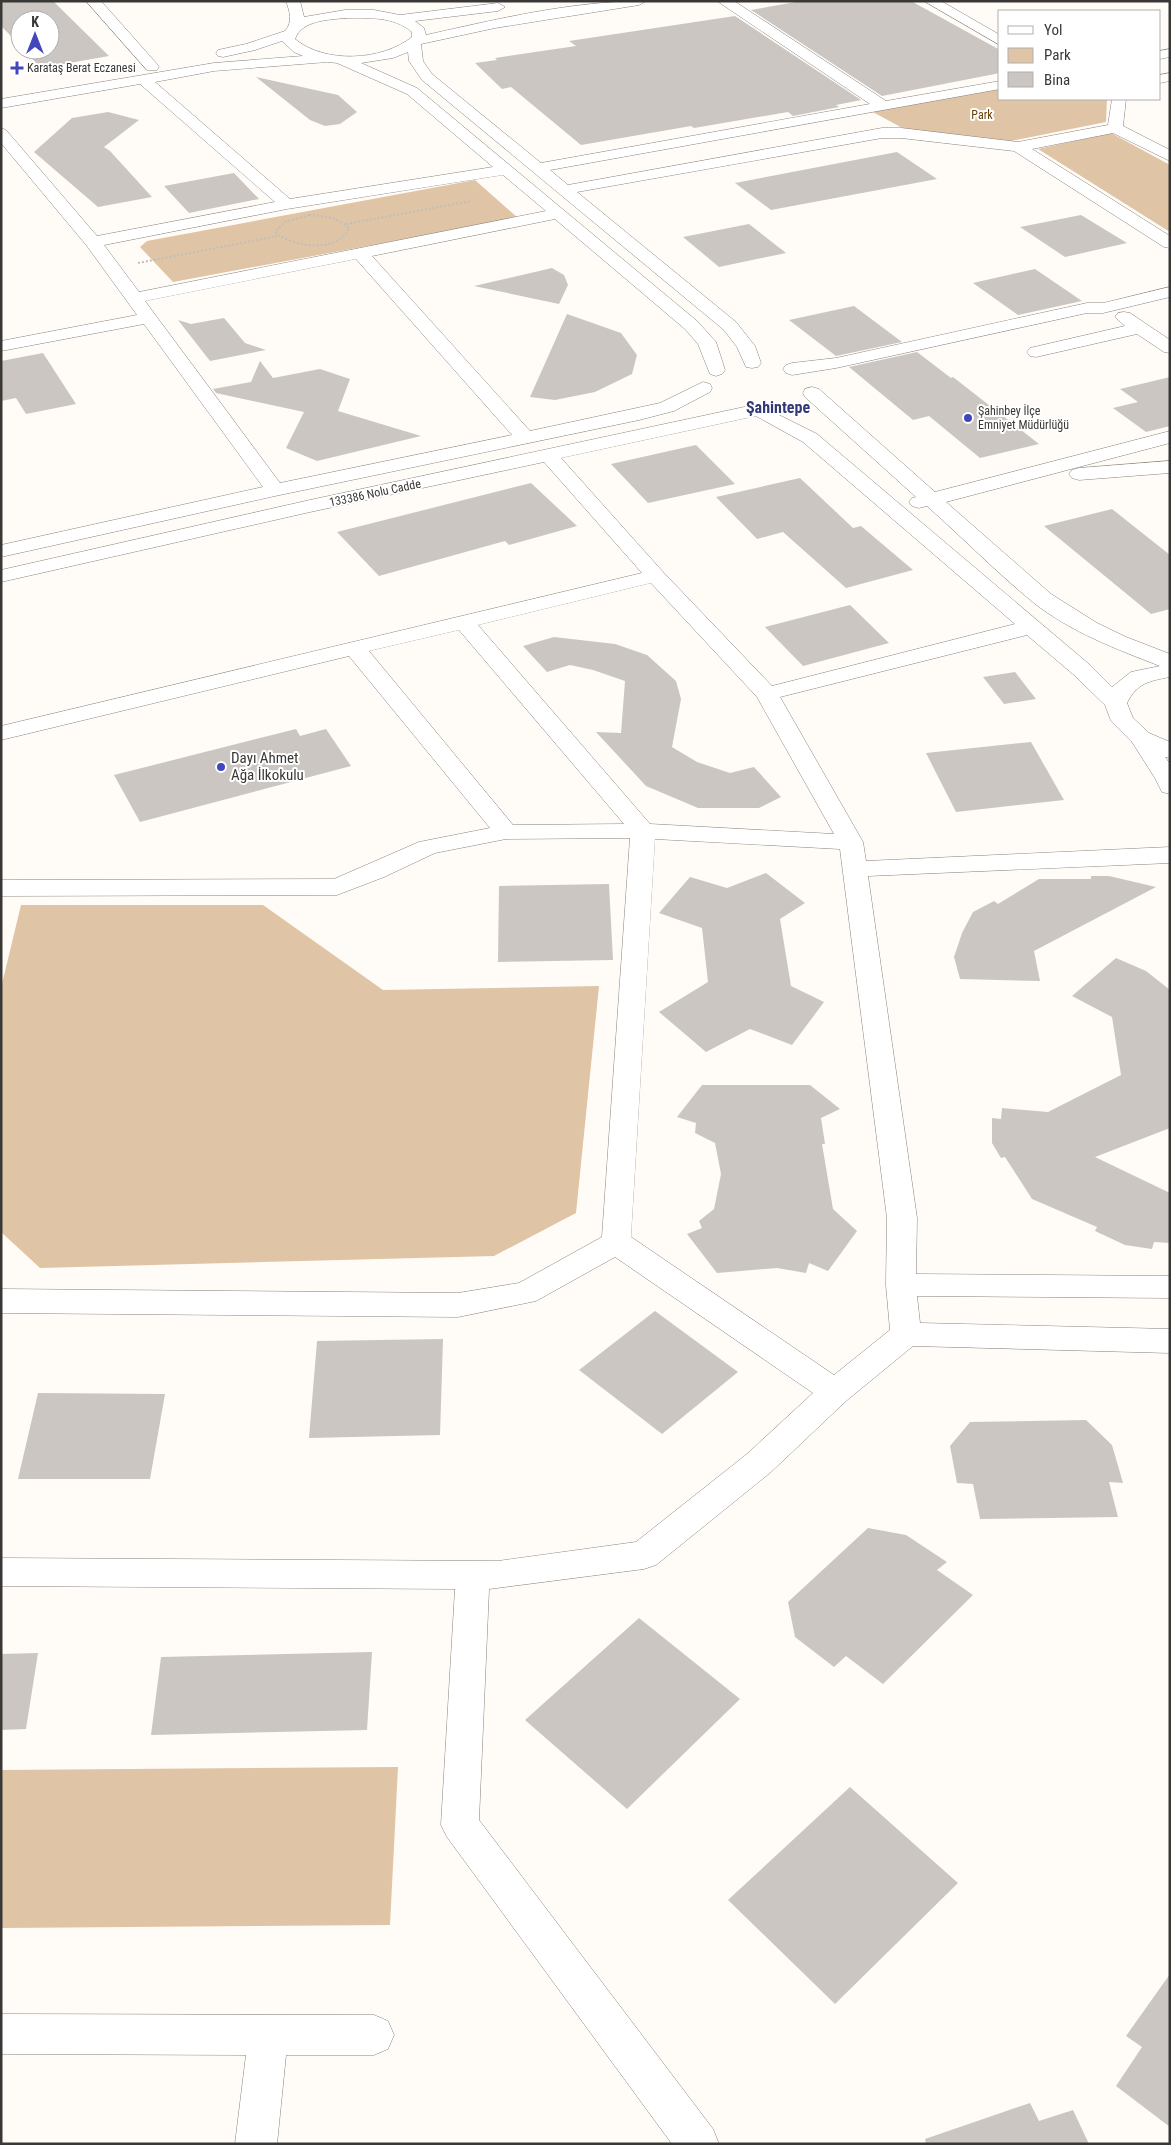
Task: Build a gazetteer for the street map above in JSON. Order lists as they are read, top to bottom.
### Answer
{
  "streets": {
    "street": ["133386 Nolu Cadde"]
  },
  "districts": ["Şahintepe"],
  "parks": ["Park"],
  "places": {
    "health": ["Karataş Berat Eczanesi"],
    "other": ["Şahinbey İlçe Emniyet Müdürlüğü", "Dayı Ahmet Ağa İlkokulu"]
  },
  "legend": ["Yol", "Park", "Bina"],
  "north": "top"
}
